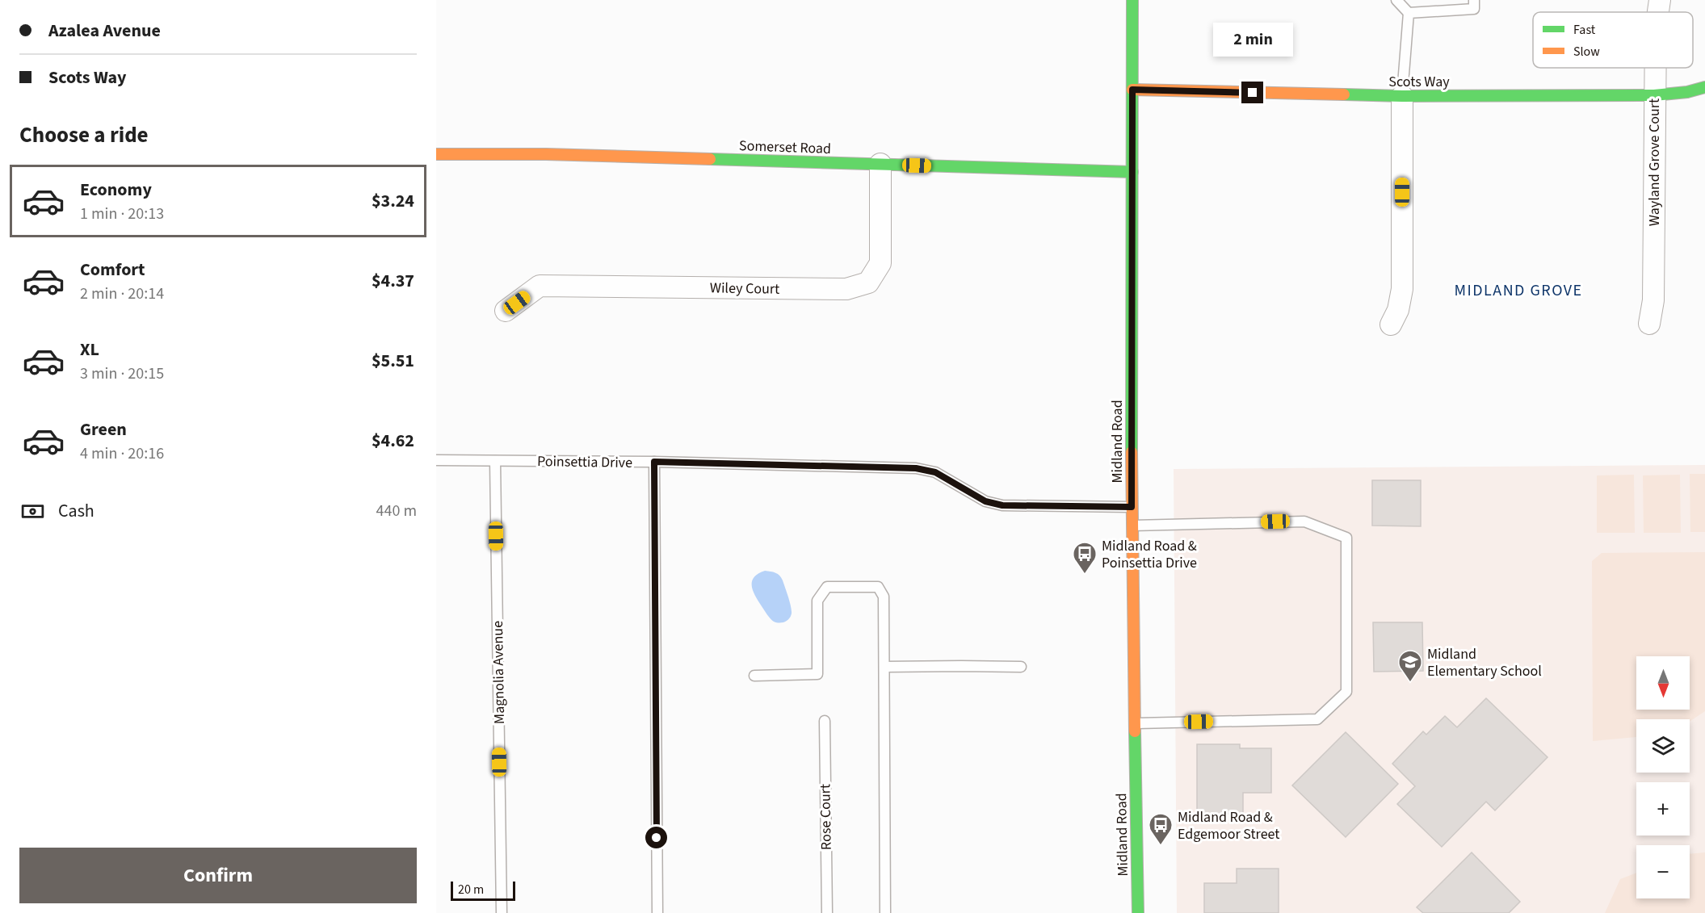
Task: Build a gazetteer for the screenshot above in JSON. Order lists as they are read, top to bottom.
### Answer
{
  "streets": {
    "street": [
      "Scots Way",
      "Somerset Road",
      "Wayland Grove Court",
      "Wiley Court",
      "Midland Road"
    ],
    "lane": ["Poinsettia Drive", "Magnolia Avenue", "Rose Court"]
  },
  "crossings": [
    ["Scots Way", "Wayland Grove Court"],
    ["Scots Way", "Midland Road"],
    ["Somerset Road", "Wiley Court"],
    ["Somerset Road", "Midland Road"],
    ["Midland Road", "Poinsettia Drive"],
    ["Poinsettia Drive", "Magnolia Avenue"]
  ],
  "districts": ["MIDLAND GROVE"],
  "places": {
    "bus stop": ["Midland Road & Poinsettia Drive", "Midland Road & Edgemoor Street"],
    "school or university": ["Midland Elementary School"]
  },
  "legend": ["Fast", "Slow"],
  "scale_bar": "20 m",
  "north": "bottom",
  "page": {
    "banner": ["Azalea Avenue", "Scots Way"],
    "bubble": "2 min",
    "heading": "Choose a ride",
    "list": [
      {
        "name": "Economy",
        "note": "1 min · 20:13",
        "value": "$3.24"
      },
      {
        "name": "Comfort",
        "note": "2 min · 20:14",
        "value": "$4.37"
      },
      {
        "name": "XL",
        "note": "3 min · 20:15",
        "value": "$5.51"
      },
      {
        "name": "Green",
        "note": "4 min · 20:16",
        "value": "$4.62"
      }
    ],
    "pay": ["Cash", "440 m"],
    "map_buttons": ["+", "−"],
    "buttons": "Confirm",
    "scale": "20 m"
  }
}
